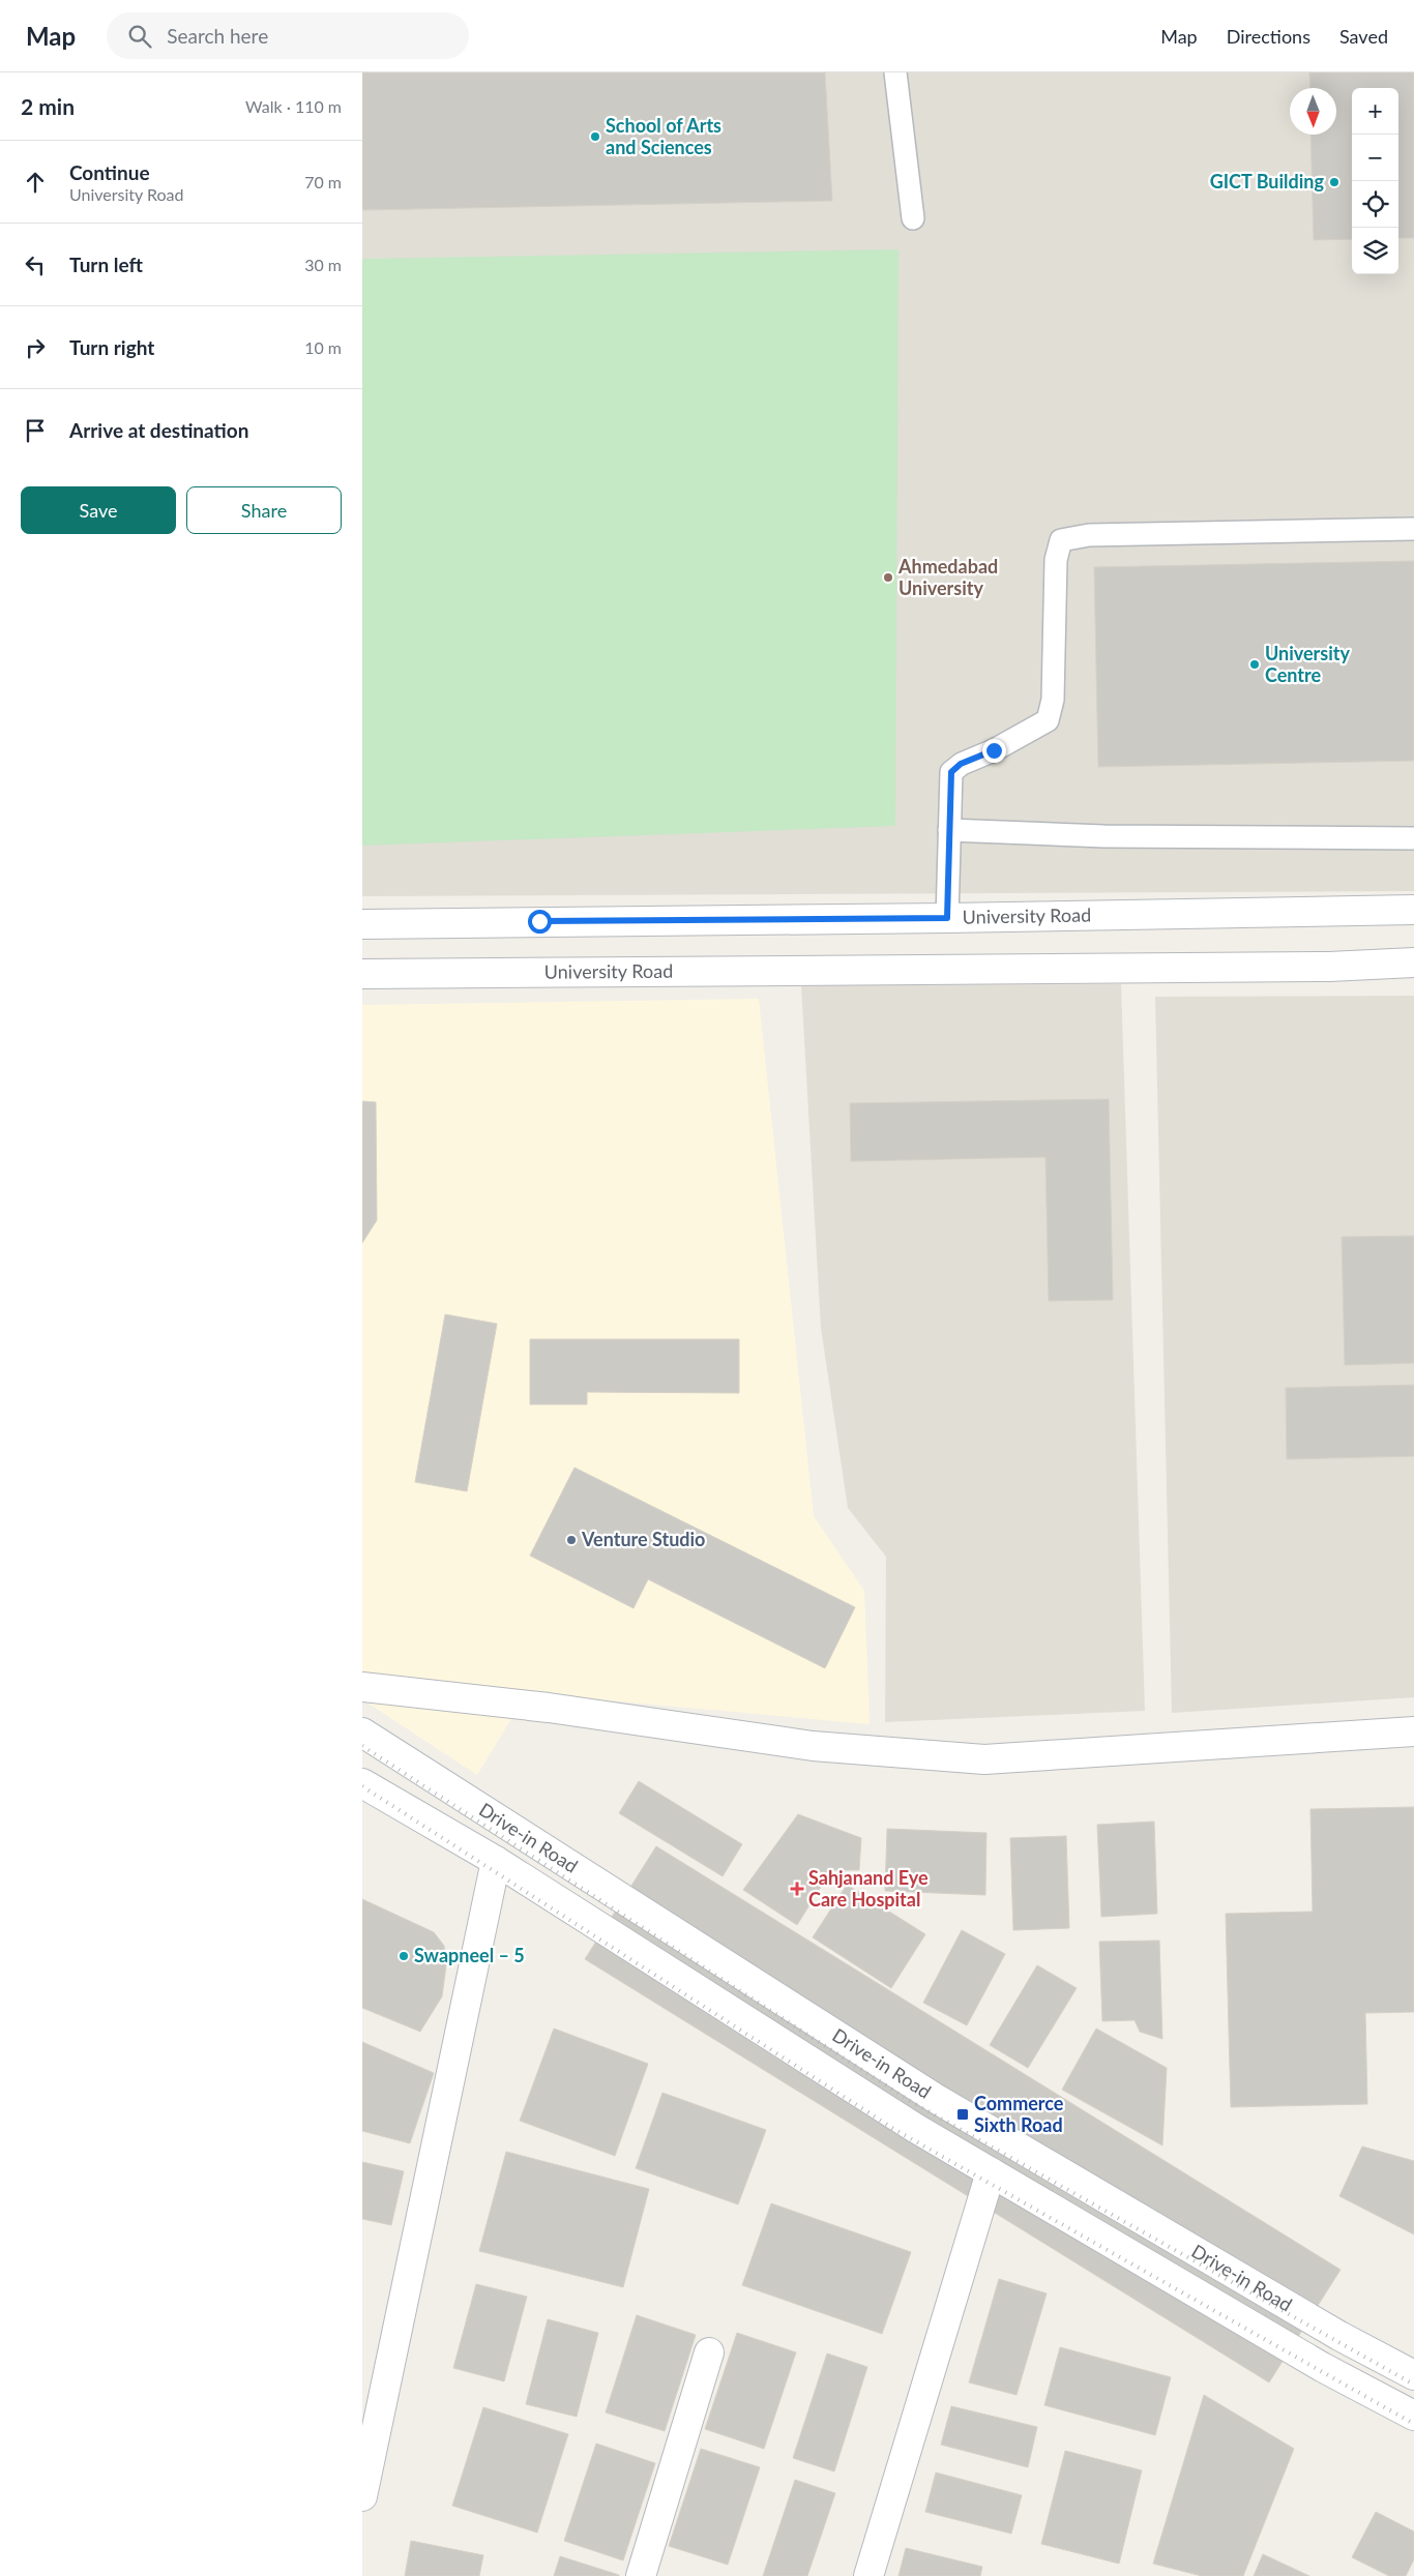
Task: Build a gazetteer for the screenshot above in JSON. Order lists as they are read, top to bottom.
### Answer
{
  "streets": {
    "street": ["University Road", "Drive-in Road"]
  },
  "places": {
    "other": [
      "School of Arts and Sciences",
      "GICT Building",
      "Ahmedabad University",
      "University Centre",
      "Venture Studio",
      "Swapneel – 5"
    ],
    "health": ["Sahjanand Eye Care Hospital"],
    "transit": ["Commerce Sixth Road"]
  },
  "north": "bottom",
  "page": {
    "header": "Map",
    "search": "Search here",
    "nav": ["Map", "Directions", "Saved"],
    "heading": ["2 min", "Walk · 110 m"],
    "map_buttons": ["+", "−"],
    "list": [
      ["Continue", "University Road", "70 m"],
      ["Turn left", "30 m"],
      ["Turn right", "10 m"],
      "Arrive at destination"
    ],
    "buttons": ["Save", "Share"]
  }
}
